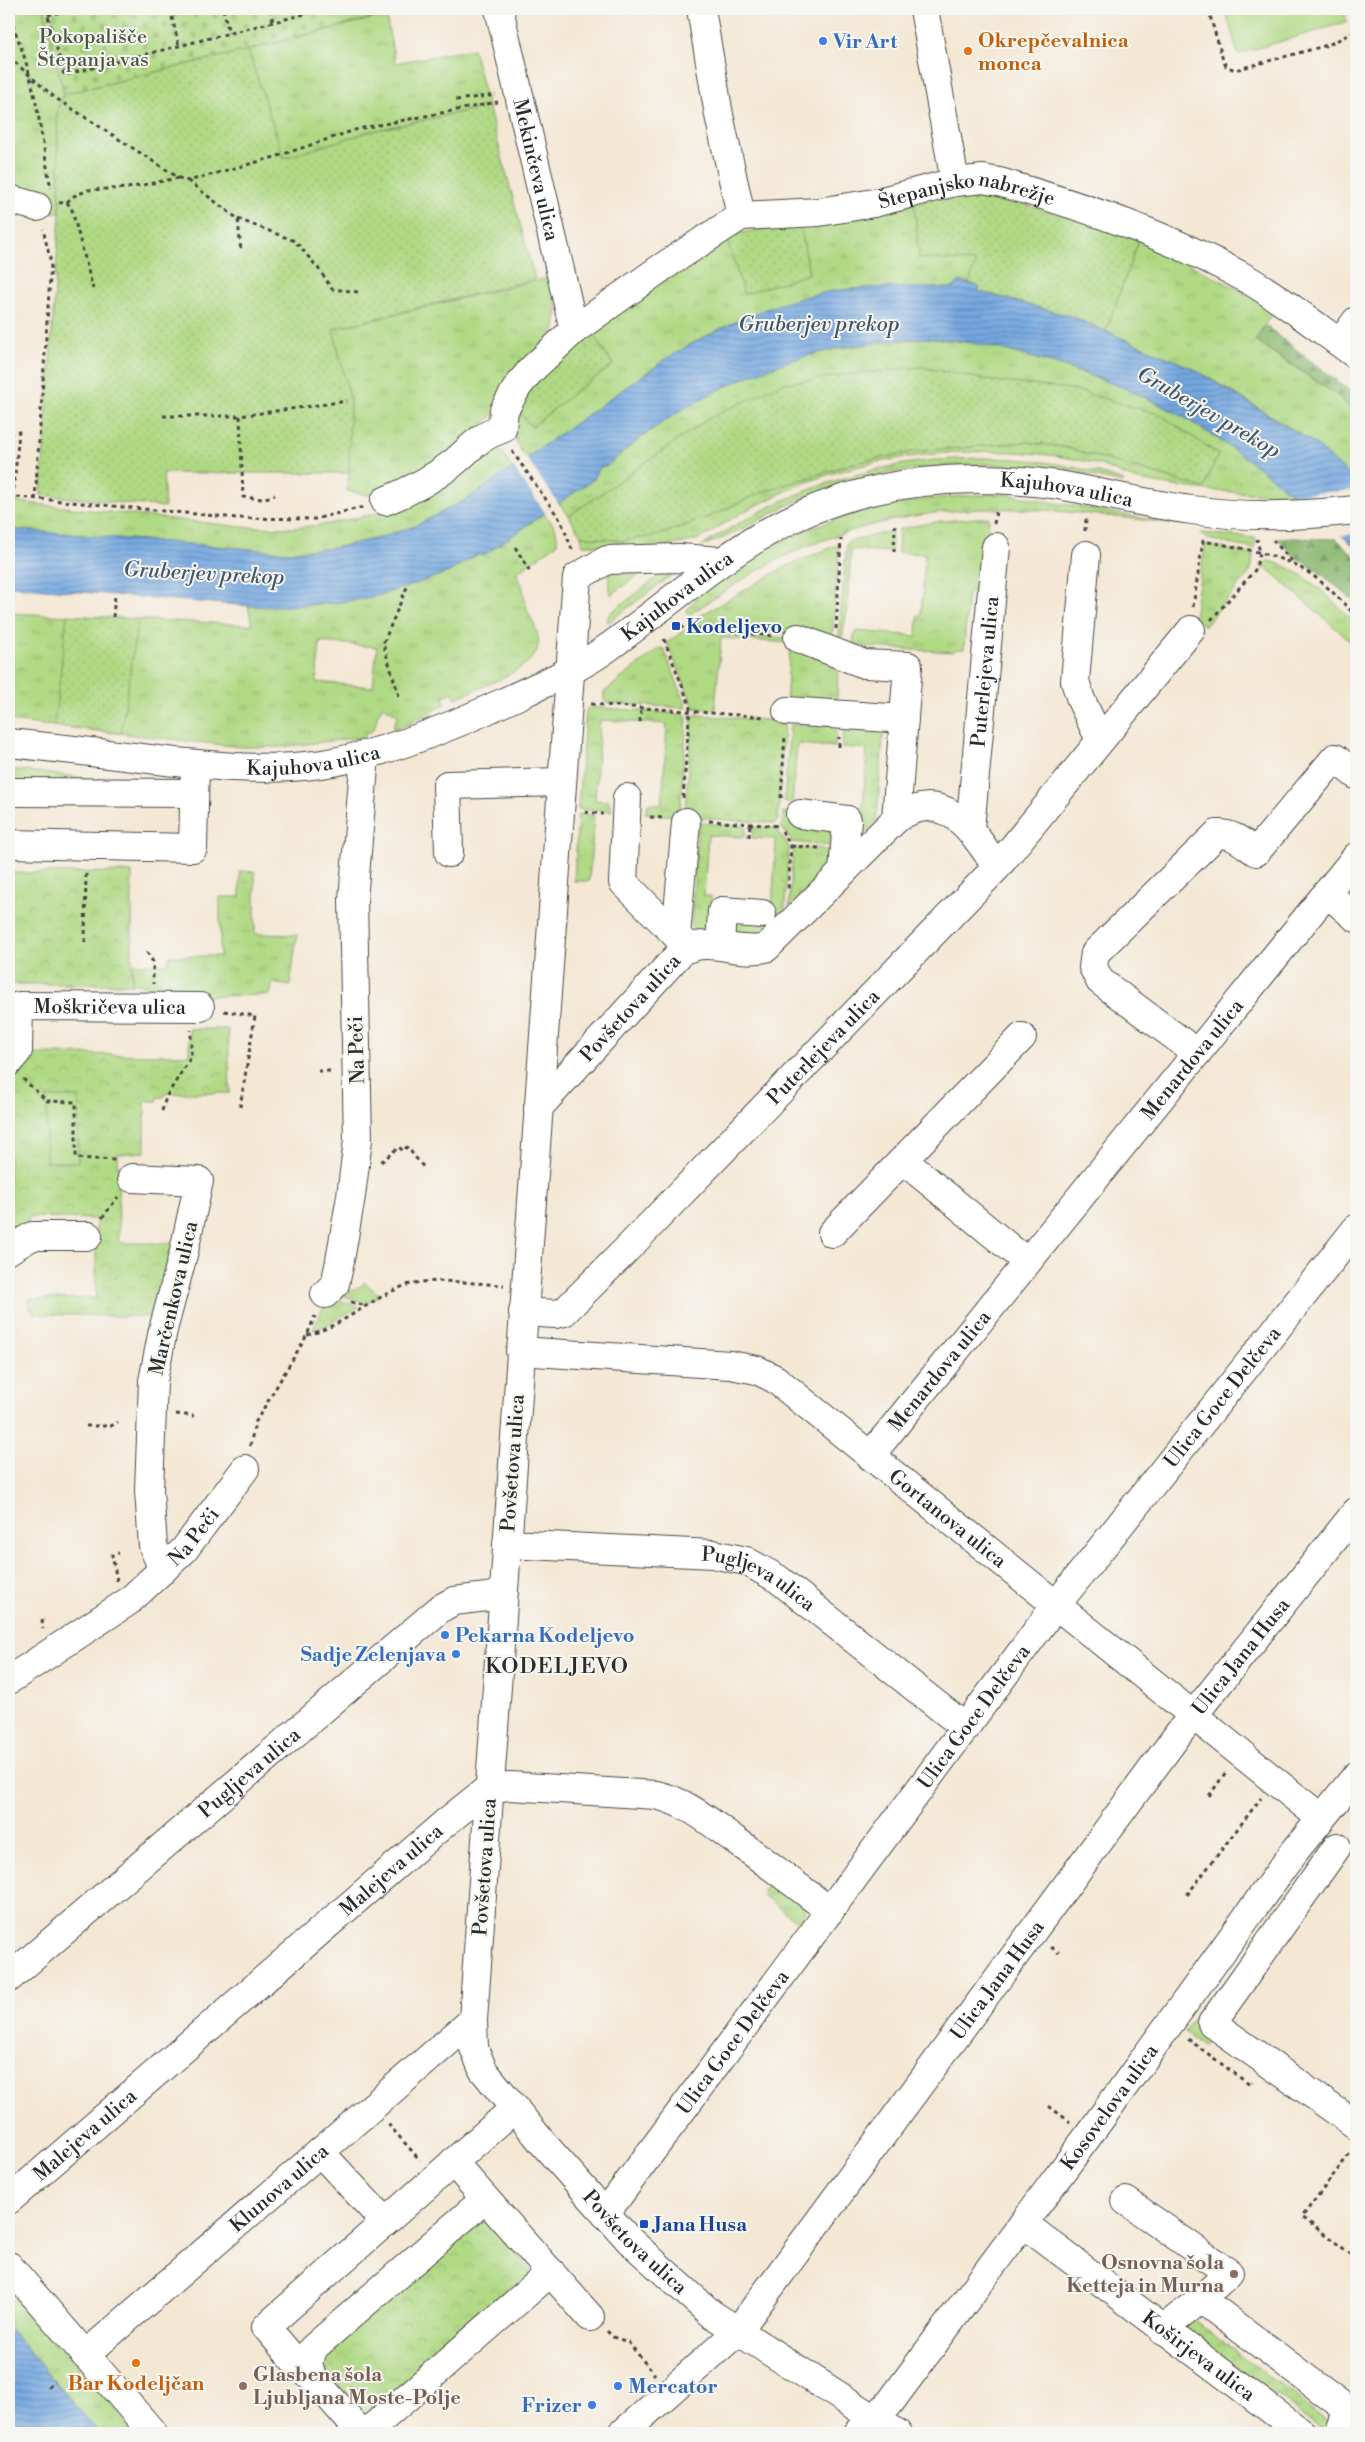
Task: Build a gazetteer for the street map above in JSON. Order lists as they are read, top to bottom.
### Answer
{
  "streets": {
    "street": [
      "Mekinčeva ulica",
      "Štepanjsko nabrežje",
      "Kajuhova ulica",
      "Puterlejeva ulica",
      "Moškričeva ulica",
      "Povšetova ulica",
      "Na Peči",
      "Menardova ulica",
      "Marčenkova ulica",
      "Ulica Goce Delčeva",
      "Gortanova ulica",
      "Pugljeva ulica",
      "Ulica Jana Husa",
      "Malejeva ulica",
      "Kosovelova ulica",
      "Klunova ulica",
      "Koširjeva ulica"
    ]
  },
  "crossings": [
    ["Mekinčeva ulica", "Štepanjsko nabrežje"],
    ["Kajuhova ulica", "Povšetova ulica"],
    ["Kajuhova ulica", "Na Peči"],
    ["Puterlejeva ulica", "Povšetova ulica"],
    ["Povšetova ulica", "Ulica Goce Delčeva"],
    ["Povšetova ulica", "Gortanova ulica"],
    ["Povšetova ulica", "Pugljeva ulica"],
    ["Povšetova ulica", "Ulica Jana Husa"],
    ["Povšetova ulica", "Malejeva ulica"],
    ["Povšetova ulica", "Kosovelova ulica"],
    ["Povšetova ulica", "Klunova ulica"],
    ["Na Peči", "Marčenkova ulica"],
    ["Menardova ulica", "Gortanova ulica"],
    ["Ulica Goce Delčeva", "Gortanova ulica"],
    ["Ulica Goce Delčeva", "Pugljeva ulica"],
    ["Gortanova ulica", "Ulica Jana Husa"],
    ["Gortanova ulica", "Kosovelova ulica"],
    ["Kosovelova ulica", "Koširjeva ulica"]
  ],
  "districts": ["KODELJEVO"],
  "water": ["Gruberjev prekop"],
  "parks": ["Pokopališče Štepanja vas"],
  "places": {
    "other": [
      "Vir Art",
      "Okrepčevalnica monca",
      "Pekarna Kodeljevo",
      "Sadje Zelenjava",
      "Osnovna šola Ketteja in Murna",
      "Bar Kodeljčan",
      "Glasbena šola Ljubljana Moste-Polje",
      "Mercator",
      "Frizer"
    ],
    "transit": ["Kodeljevo", "Jana Husa"]
  }
}
